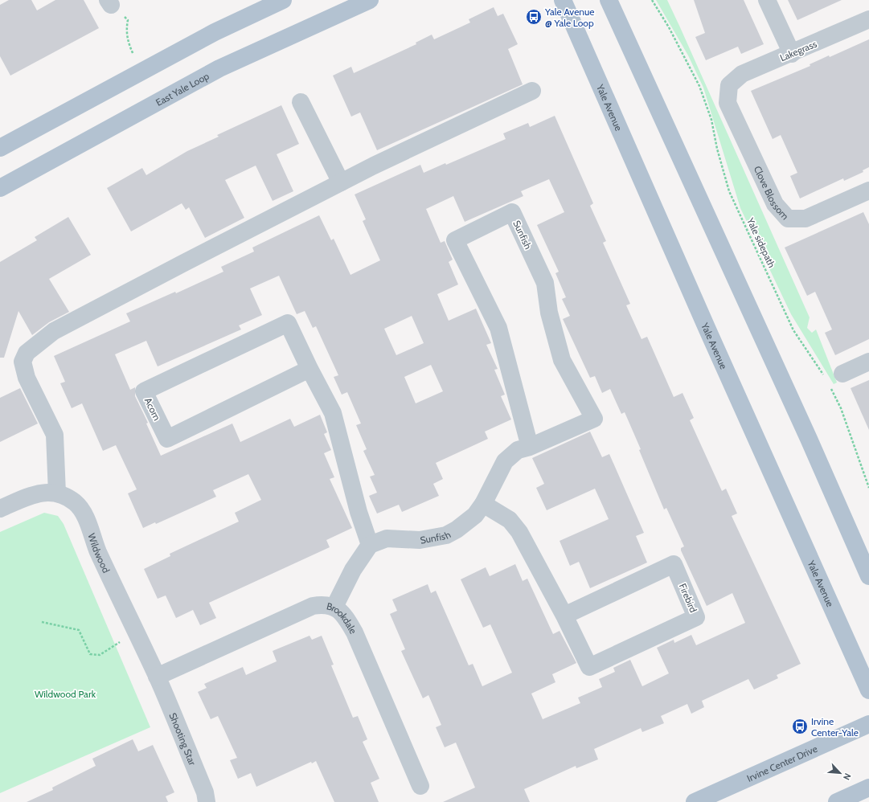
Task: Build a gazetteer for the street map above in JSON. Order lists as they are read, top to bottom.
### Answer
{
  "streets": {
    "main road": ["East Yale Loop", "Yale Avenue", "Irvine Center Drive"],
    "street": [
      "Lakegrass",
      "Clove Blossom",
      "Sunfish",
      "Acorn",
      "Wildwood",
      "Firebird",
      "Brookdale",
      "Shooting Star"
    ],
    "path": ["Yale sidepath"]
  },
  "crossings": [
    ["Lakegrass", "Clove Blossom"],
    ["Sunfish", "Acorn"],
    ["Sunfish", "Firebird"],
    ["Wildwood", "Brookdale"],
    ["Wildwood", "Shooting Star"],
    ["Brookdale", "Shooting Star"]
  ],
  "parks": ["Wildwood Park"],
  "places": {
    "bus stop": ["Yale Avenue @ Yale Loop", "Irvine Center-Yale"]
  },
  "north": "bottom right"
}
